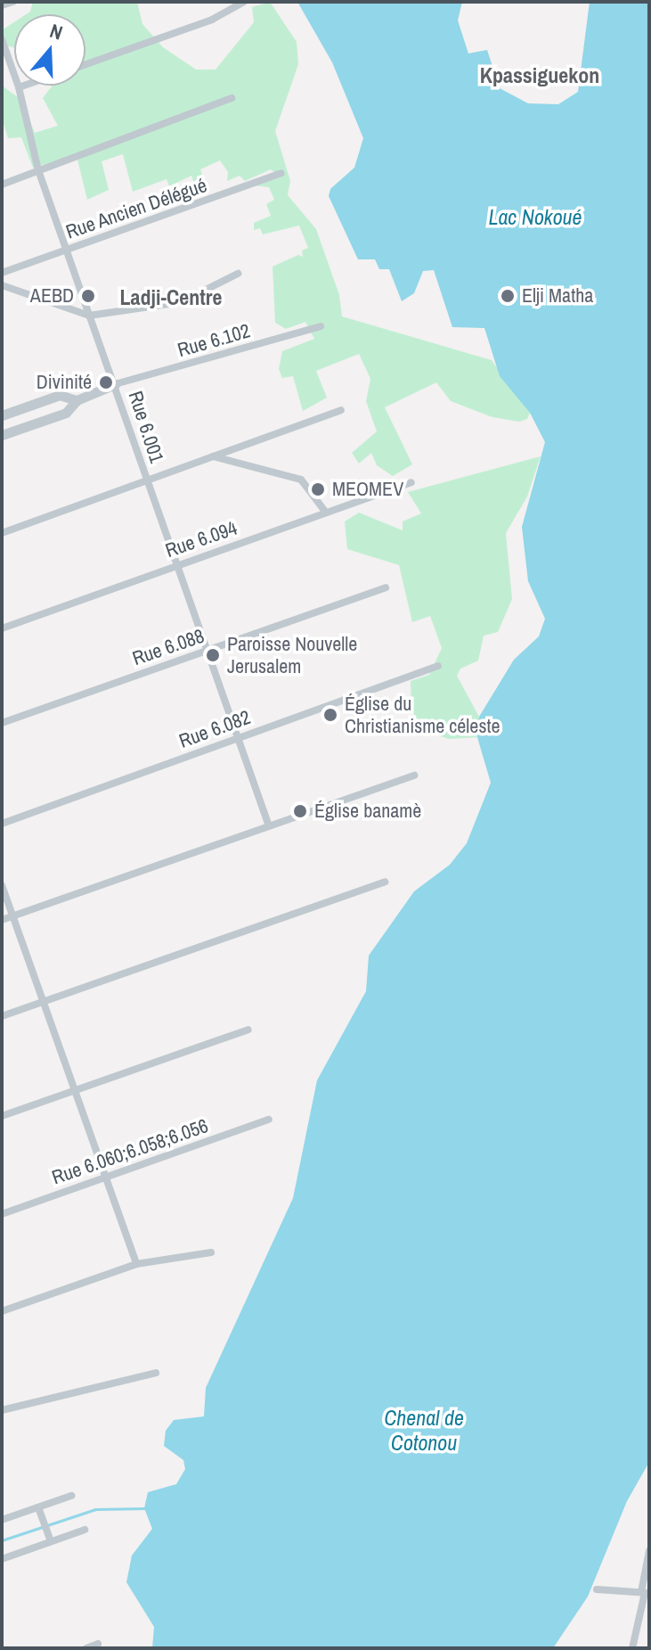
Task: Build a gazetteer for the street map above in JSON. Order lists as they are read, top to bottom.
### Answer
{
  "streets": {
    "street": [
      "Rue Ancien Délégué",
      "Rue 6.102",
      "Rue 6.001",
      "Rue 6.094",
      "Rue 6.088",
      "Rue 6.082",
      "Rue 6.060;6.058;6.056"
    ]
  },
  "crossings": [
    ["Rue Ancien Délégué", "Rue 6.001"],
    ["Rue 6.102", "Rue 6.001"],
    ["Rue 6.001", "Rue 6.094"],
    ["Rue 6.001", "Rue 6.088"],
    ["Rue 6.001", "Rue 6.082"]
  ],
  "districts": ["Kpassiguekon", "Ladji-Centre"],
  "water": ["Lac Nokoué", "Chenal de Cotonou"],
  "places": [
    "AEBD",
    "Elji Matha",
    "Divinité",
    "MEOMEV",
    "Paroisse Nouvelle Jerusalem",
    "Église du Christianisme céleste",
    "Église banamè"
  ],
  "north": "top"
}
